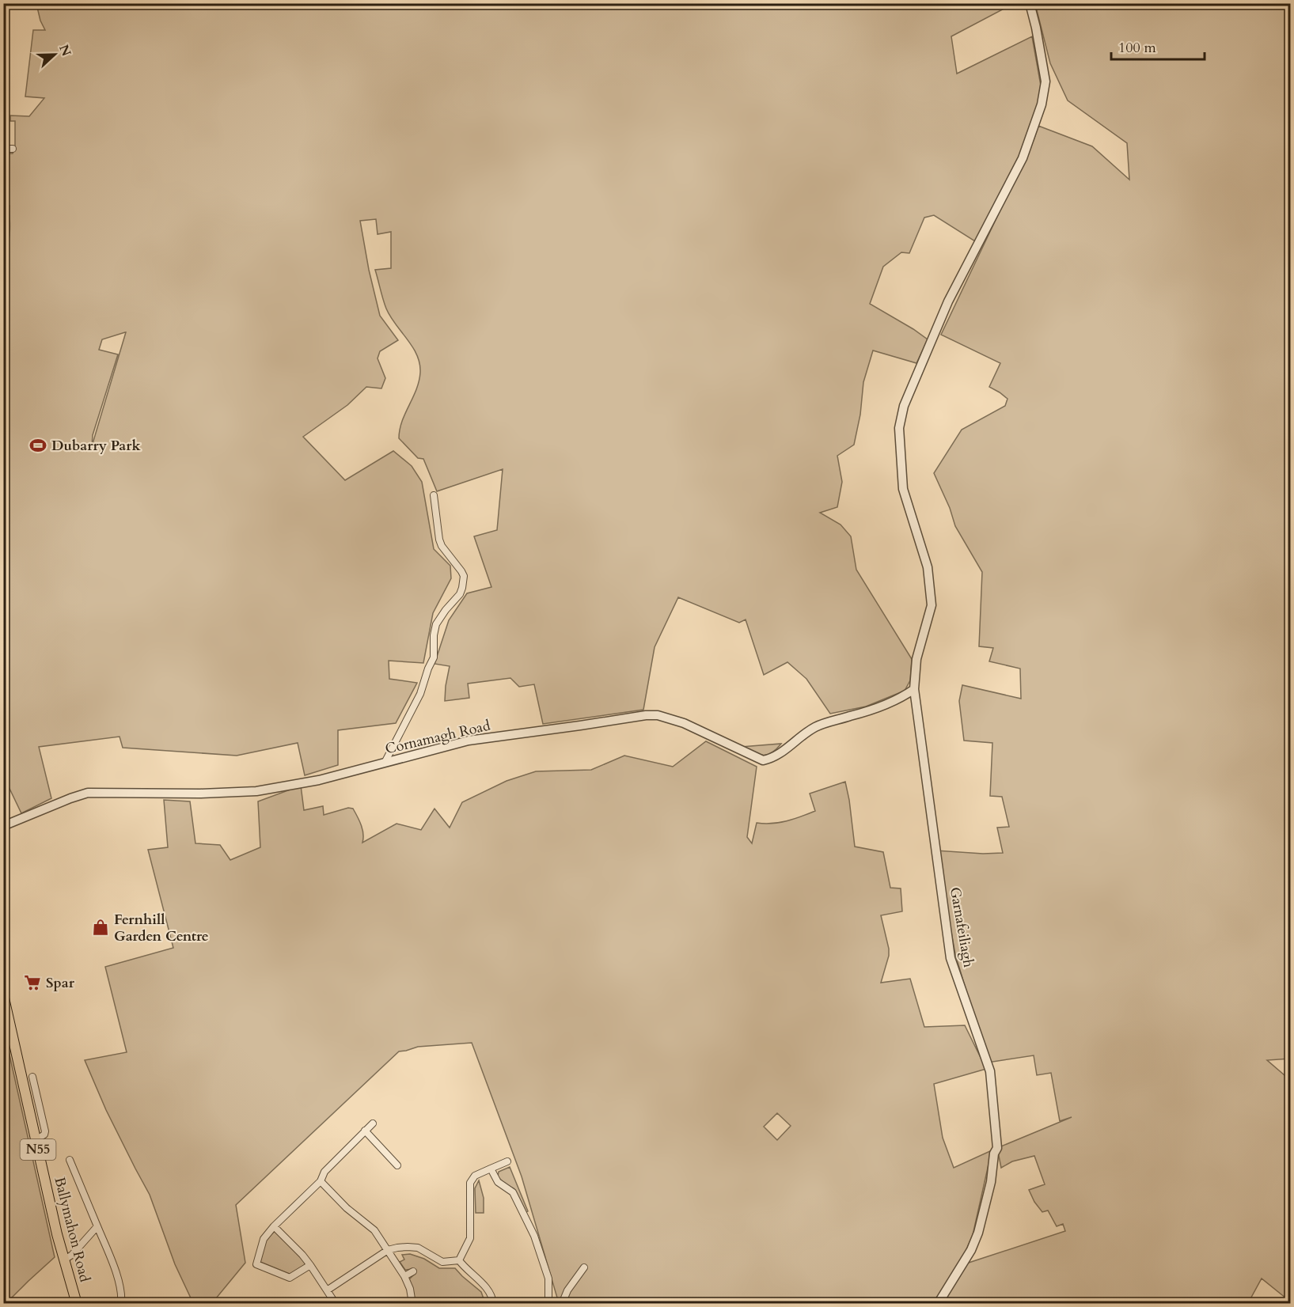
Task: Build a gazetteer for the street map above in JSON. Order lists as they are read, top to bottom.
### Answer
{
  "streets": {
    "main road": ["N55", "Ballymahon Road"],
    "street": ["Cornamagh Road", "Garnafeiliagh"]
  },
  "crossings": [
    ["Cornamagh Road", "Garnafeiliagh"]
  ],
  "places": {
    "sports": ["Dubarry Park"],
    "shop": ["Fernhill Garden Centre"],
    "supermarket": ["Spar"]
  },
  "scale_bar": "100 m",
  "north": "right"
}
